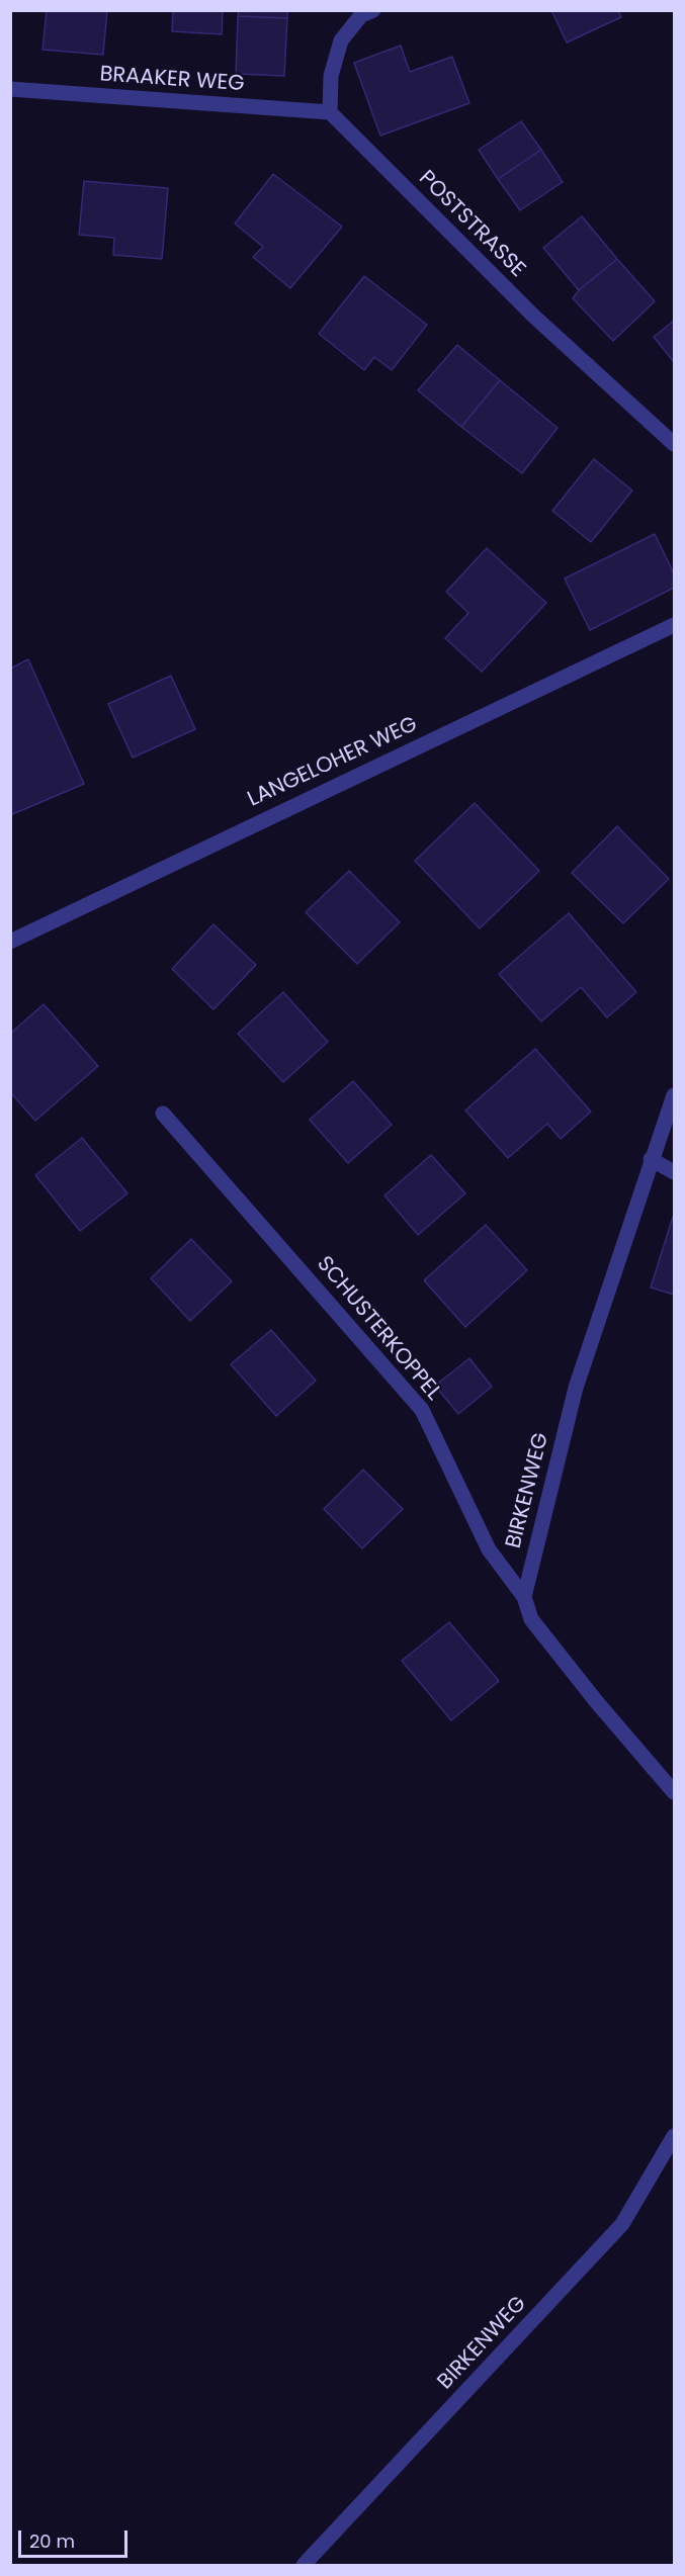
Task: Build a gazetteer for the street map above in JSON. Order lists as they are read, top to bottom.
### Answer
{
  "streets": {
    "street": [
      "BRAAKER WEG",
      "POSTSTRASSE",
      "LANGELOHER WEG",
      "SCHUSTERKOPPEL",
      "BIRKENWEG"
    ]
  },
  "crossings": [
    ["BRAAKER WEG", "POSTSTRASSE"],
    ["SCHUSTERKOPPEL", "BIRKENWEG"]
  ],
  "scale_bar": "20 m"
}
